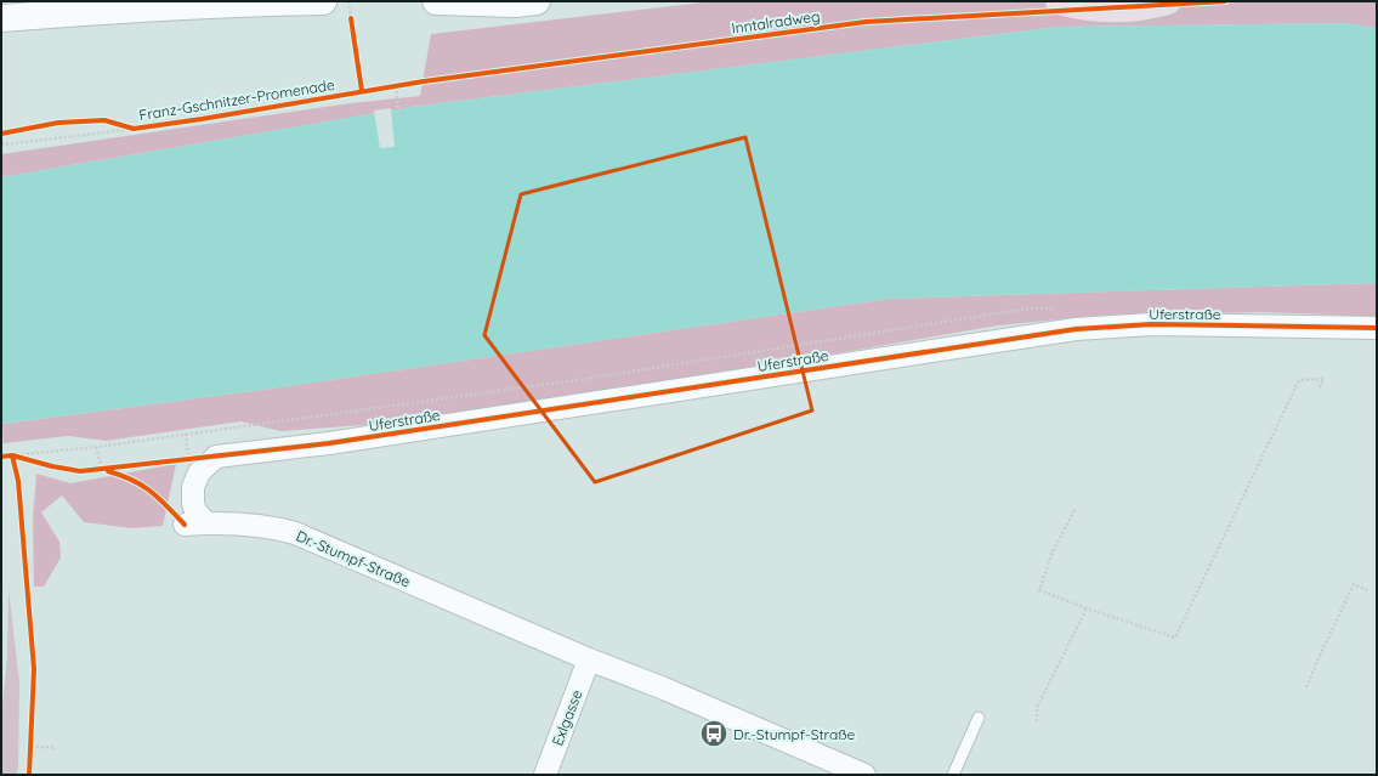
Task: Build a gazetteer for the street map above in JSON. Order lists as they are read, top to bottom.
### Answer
{
  "streets": {
    "street": ["Uferstraße", "Dr.-Stumpf-Straße", "Exlgasse"],
    "path": ["Franz-Gschnitzer-Promenade"],
    "cycle path": ["Inntalradweg"]
  },
  "crossings": [
    ["Dr.-Stumpf-Straße", "Exlgasse"]
  ],
  "places": {
    "bus stop": ["Dr.-Stumpf-Straße"]
  }
}
